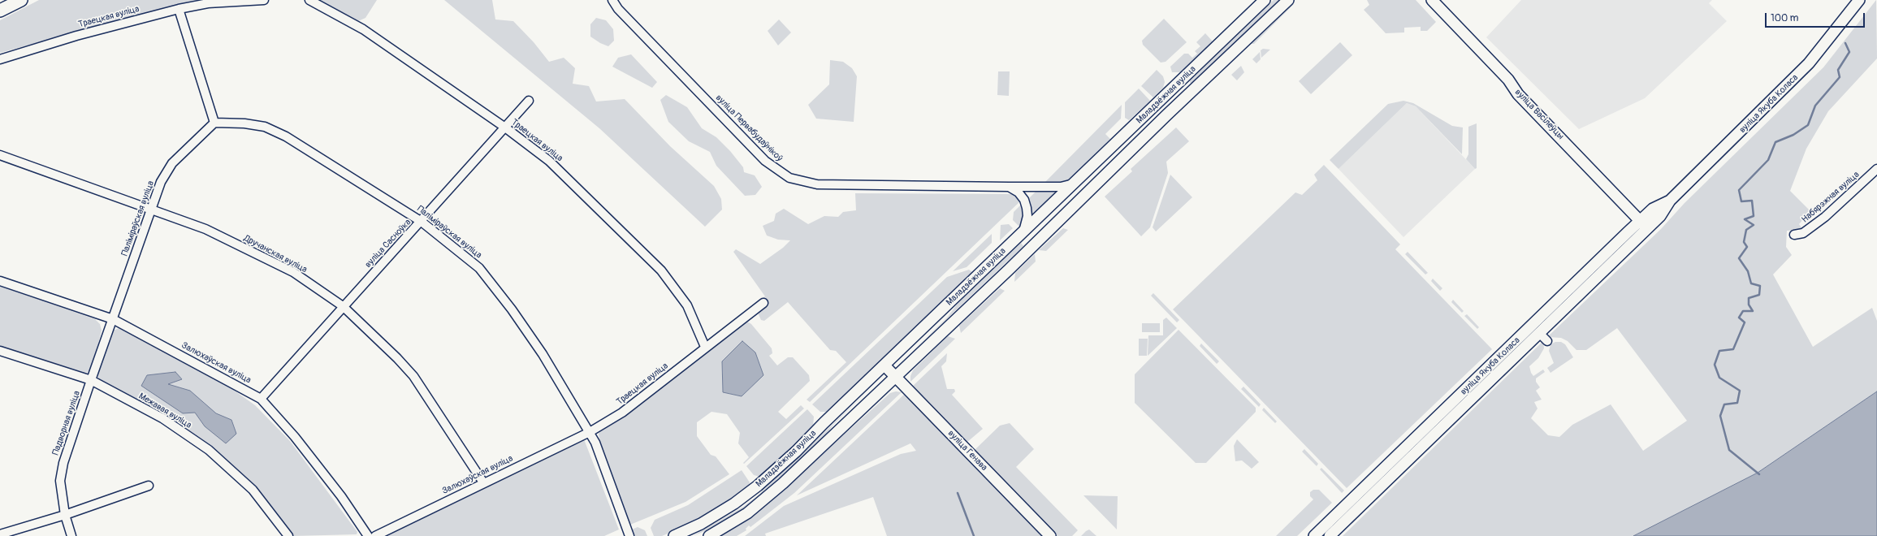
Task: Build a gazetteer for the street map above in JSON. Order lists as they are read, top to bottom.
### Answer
{
  "streets": {
    "main road": [
      "Маладзёжная вуліца",
      "вуліца Якуба Коласа",
      "вуліца Васілеўцы",
      "вуліца Генава"
    ],
    "street": [
      "Траецкая вуліца",
      "вуліца Первабудаўнікоў",
      "Набярэжная вуліца",
      "Паліміраўская вуліца",
      "вуліца Сасноўка",
      "Дручанская вуліца",
      "Залюхаўская вуліца",
      "Межавая вуліца",
      "Падворная вуліца"
    ]
  },
  "crossings": [
    ["Траецкая вуліца", "Паліміраўская вуліца"],
    ["Траецкая вуліца", "вуліца Сасноўка"],
    ["Траецкая вуліца", "Залюхаўская вуліца"],
    ["Маладзёжная вуліца", "вуліца Первабудаўнікоў"],
    ["Маладзёжная вуліца", "вуліца Генава"],
    ["вуліца Якуба Коласа", "вуліца Васілеўцы"],
    ["Паліміраўская вуліца", "вуліца Сасноўка"],
    ["Паліміраўская вуліца", "Дручанская вуліца"],
    ["Паліміраўская вуліца", "Залюхаўская вуліца"],
    ["Паліміраўская вуліца", "Падворная вуліца"],
    ["вуліца Сасноўка", "Дручанская вуліца"],
    ["вуліца Сасноўка", "Залюхаўская вуліца"],
    ["Дручанская вуліца", "Залюхаўская вуліца"],
    ["Залюхаўская вуліца", "Падворная вуліца"],
    ["Межавая вуліца", "Падворная вуліца"]
  ],
  "scale_bar": "100 m"
}
